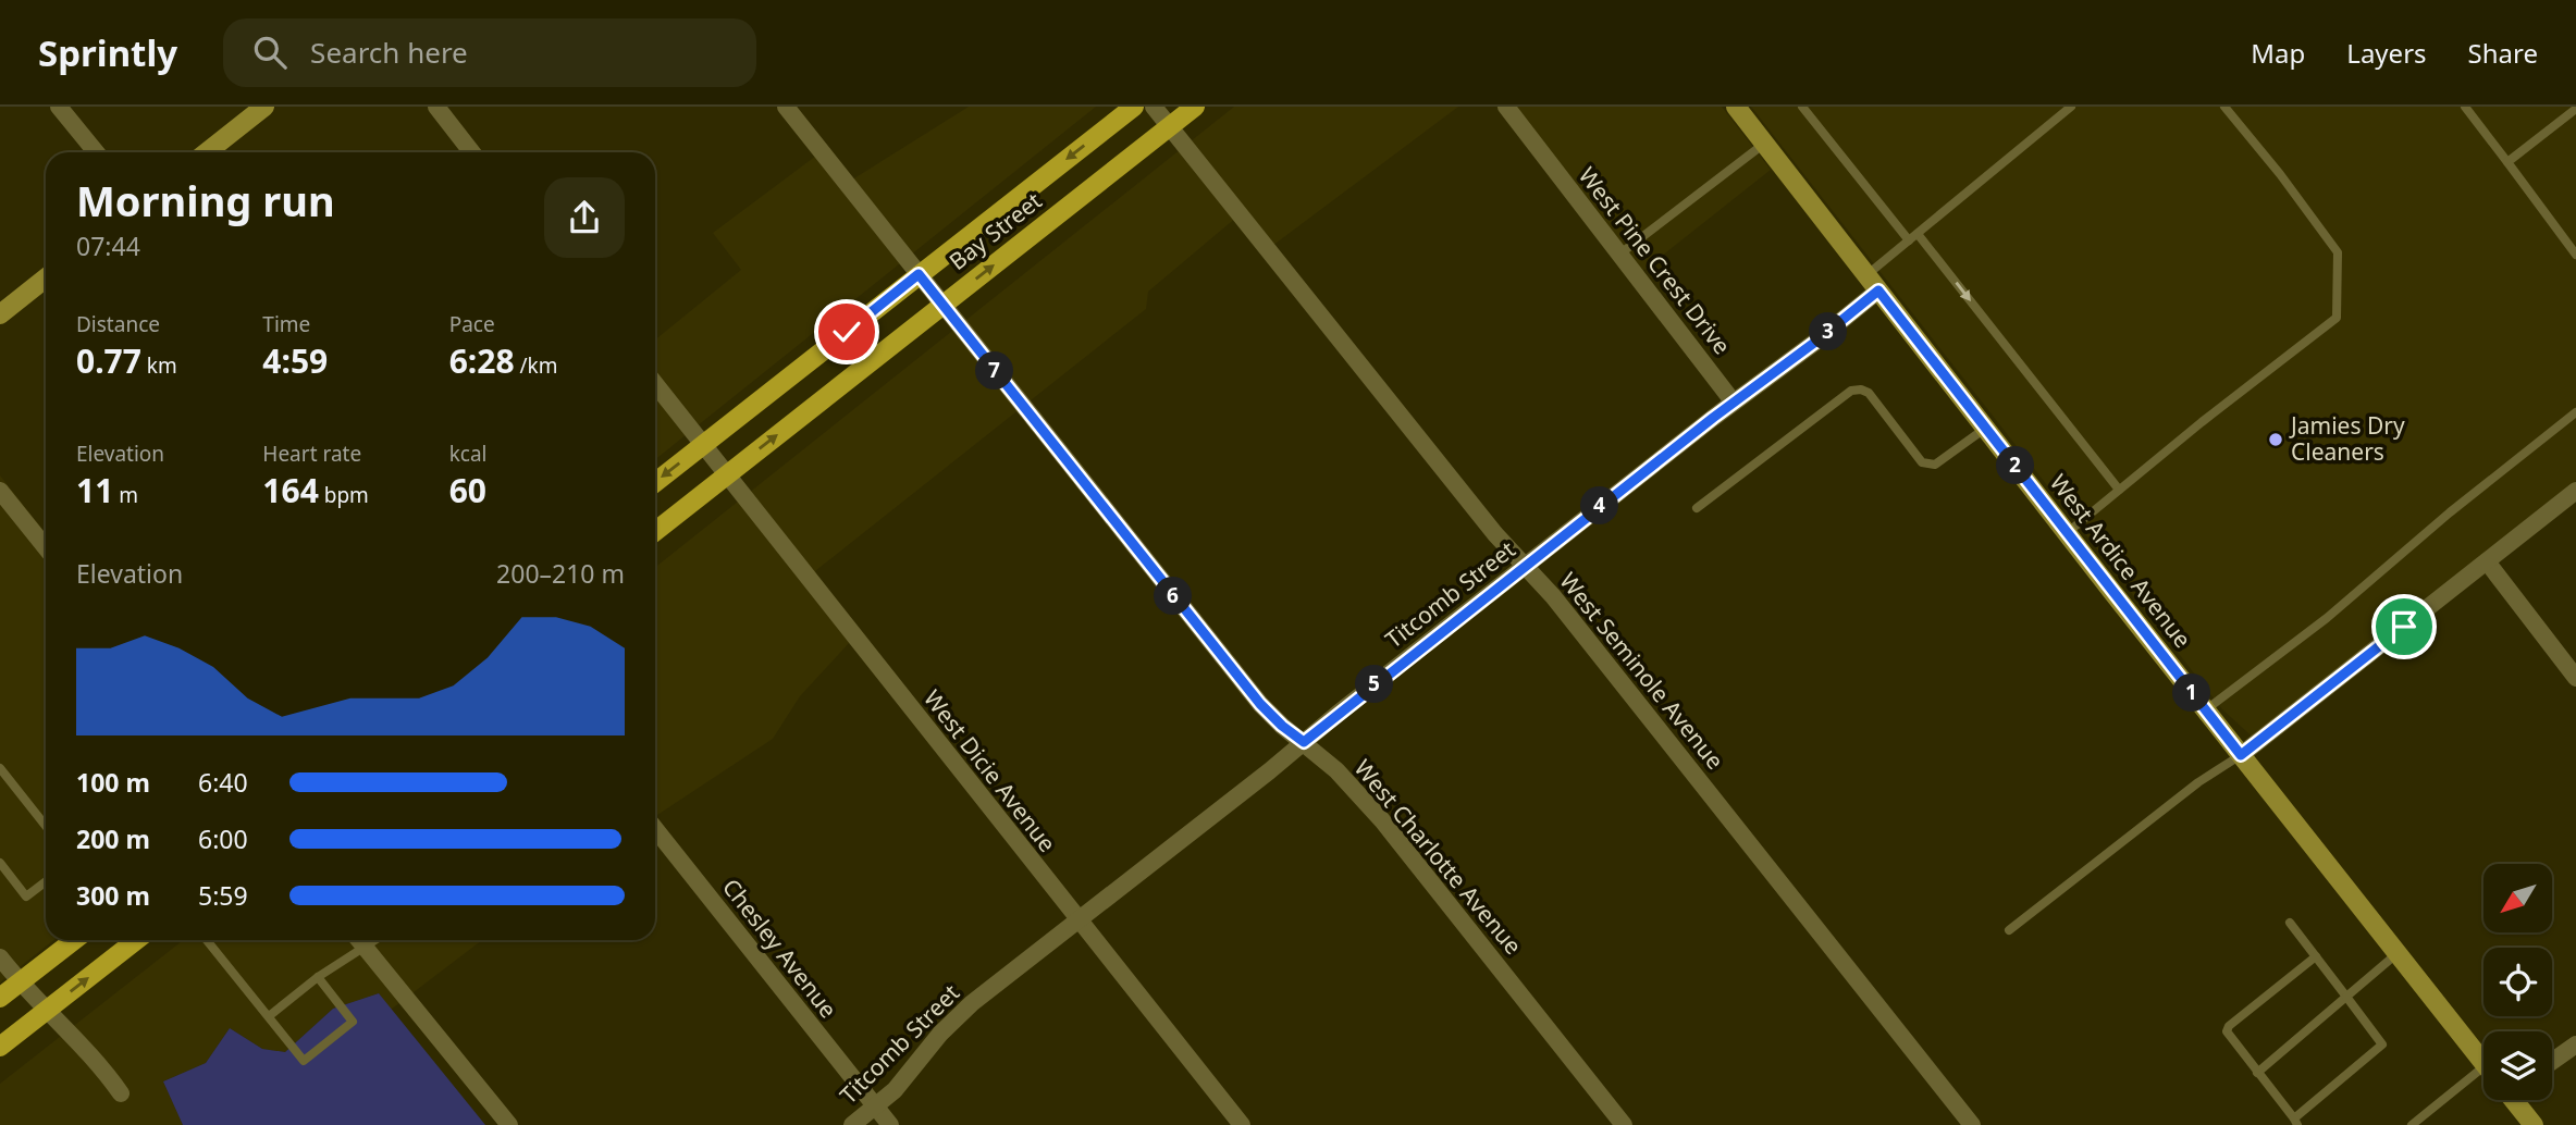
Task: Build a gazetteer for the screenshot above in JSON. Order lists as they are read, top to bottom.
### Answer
{
  "streets": {
    "main road": ["Bay Street"],
    "street": [
      "West Pine Crest Drive",
      "West Ardice Avenue",
      "Titcomb Street",
      "West Seminole Avenue",
      "West Dicie Avenue",
      "West Charlotte Avenue",
      "Chesley Avenue"
    ]
  },
  "crossings": [
    ["Bay Street", "West Seminole Avenue"],
    ["Bay Street", "West Dicie Avenue"],
    ["Bay Street", "West Charlotte Avenue"],
    ["West Pine Crest Drive", "Titcomb Street"],
    ["West Ardice Avenue", "Titcomb Street"],
    ["Titcomb Street", "West Seminole Avenue"],
    ["Titcomb Street", "West Dicie Avenue"],
    ["Titcomb Street", "West Charlotte Avenue"],
    ["Titcomb Street", "Chesley Avenue"]
  ],
  "places": ["Jamies Dry Cleaners"],
  "north": "bottom left",
  "page": {
    "header": "Sprintly",
    "search": "Search here",
    "nav": ["Map", "Layers", "Share"],
    "heading": ["Morning run", "07:44"],
    "stats": [
      ["Distance", "0.77 km"],
      ["Time", "4:59"],
      ["Pace", "6:28 /km"],
      ["Elevation", "11 m"],
      ["Heart rate", "164 bpm"],
      ["kcal", "60"]
    ],
    "pins": [
      "3",
      "7",
      "2",
      "4",
      "6",
      "5",
      "1"
    ],
    "chart": ["Elevation", "200–210 m"],
    "list": [
      {
        "name": "100 m",
        "note": "6:40"
      },
      {
        "name": "200 m",
        "note": "6:00"
      },
      {
        "name": "300 m",
        "note": "5:59"
      }
    ]
  }
}
